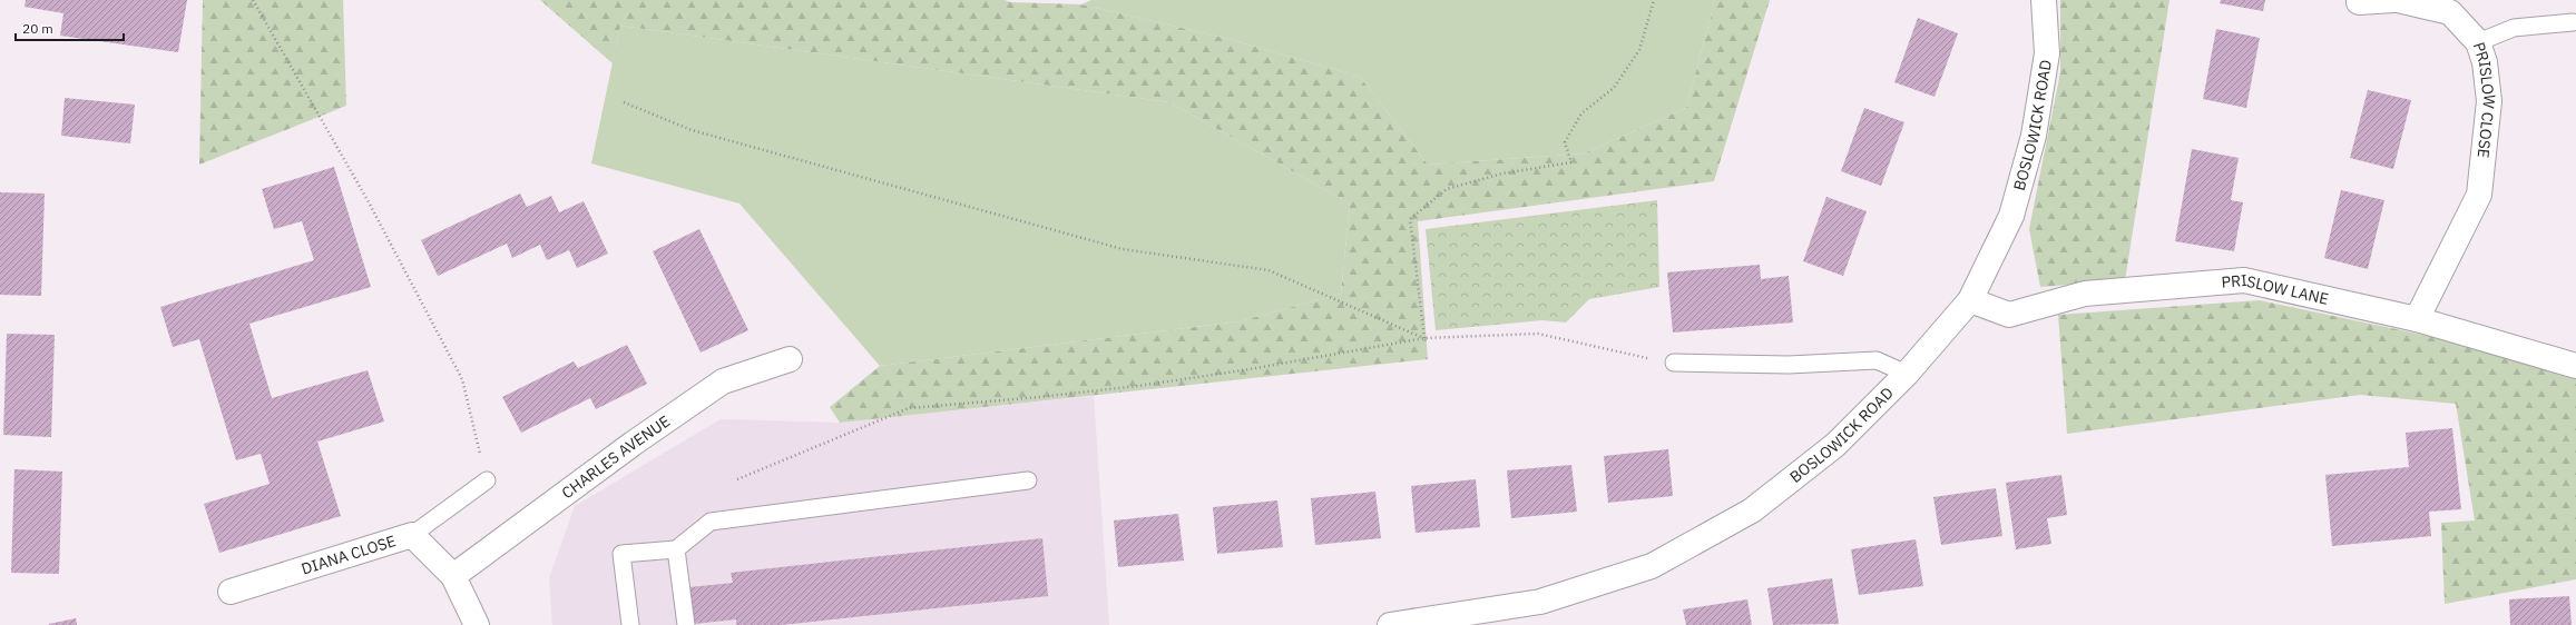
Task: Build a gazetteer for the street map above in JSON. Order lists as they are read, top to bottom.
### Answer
{
  "streets": {
    "street": [
      "PRISLOW CLOSE",
      "BOSLOWICK ROAD",
      "PRISLOW LANE",
      "CHARLES AVENUE",
      "DIANA CLOSE"
    ]
  },
  "crossings": [
    ["PRISLOW CLOSE", "PRISLOW LANE"],
    ["BOSLOWICK ROAD", "PRISLOW LANE"],
    ["CHARLES AVENUE", "DIANA CLOSE"]
  ],
  "scale_bar": "20 m"
}
